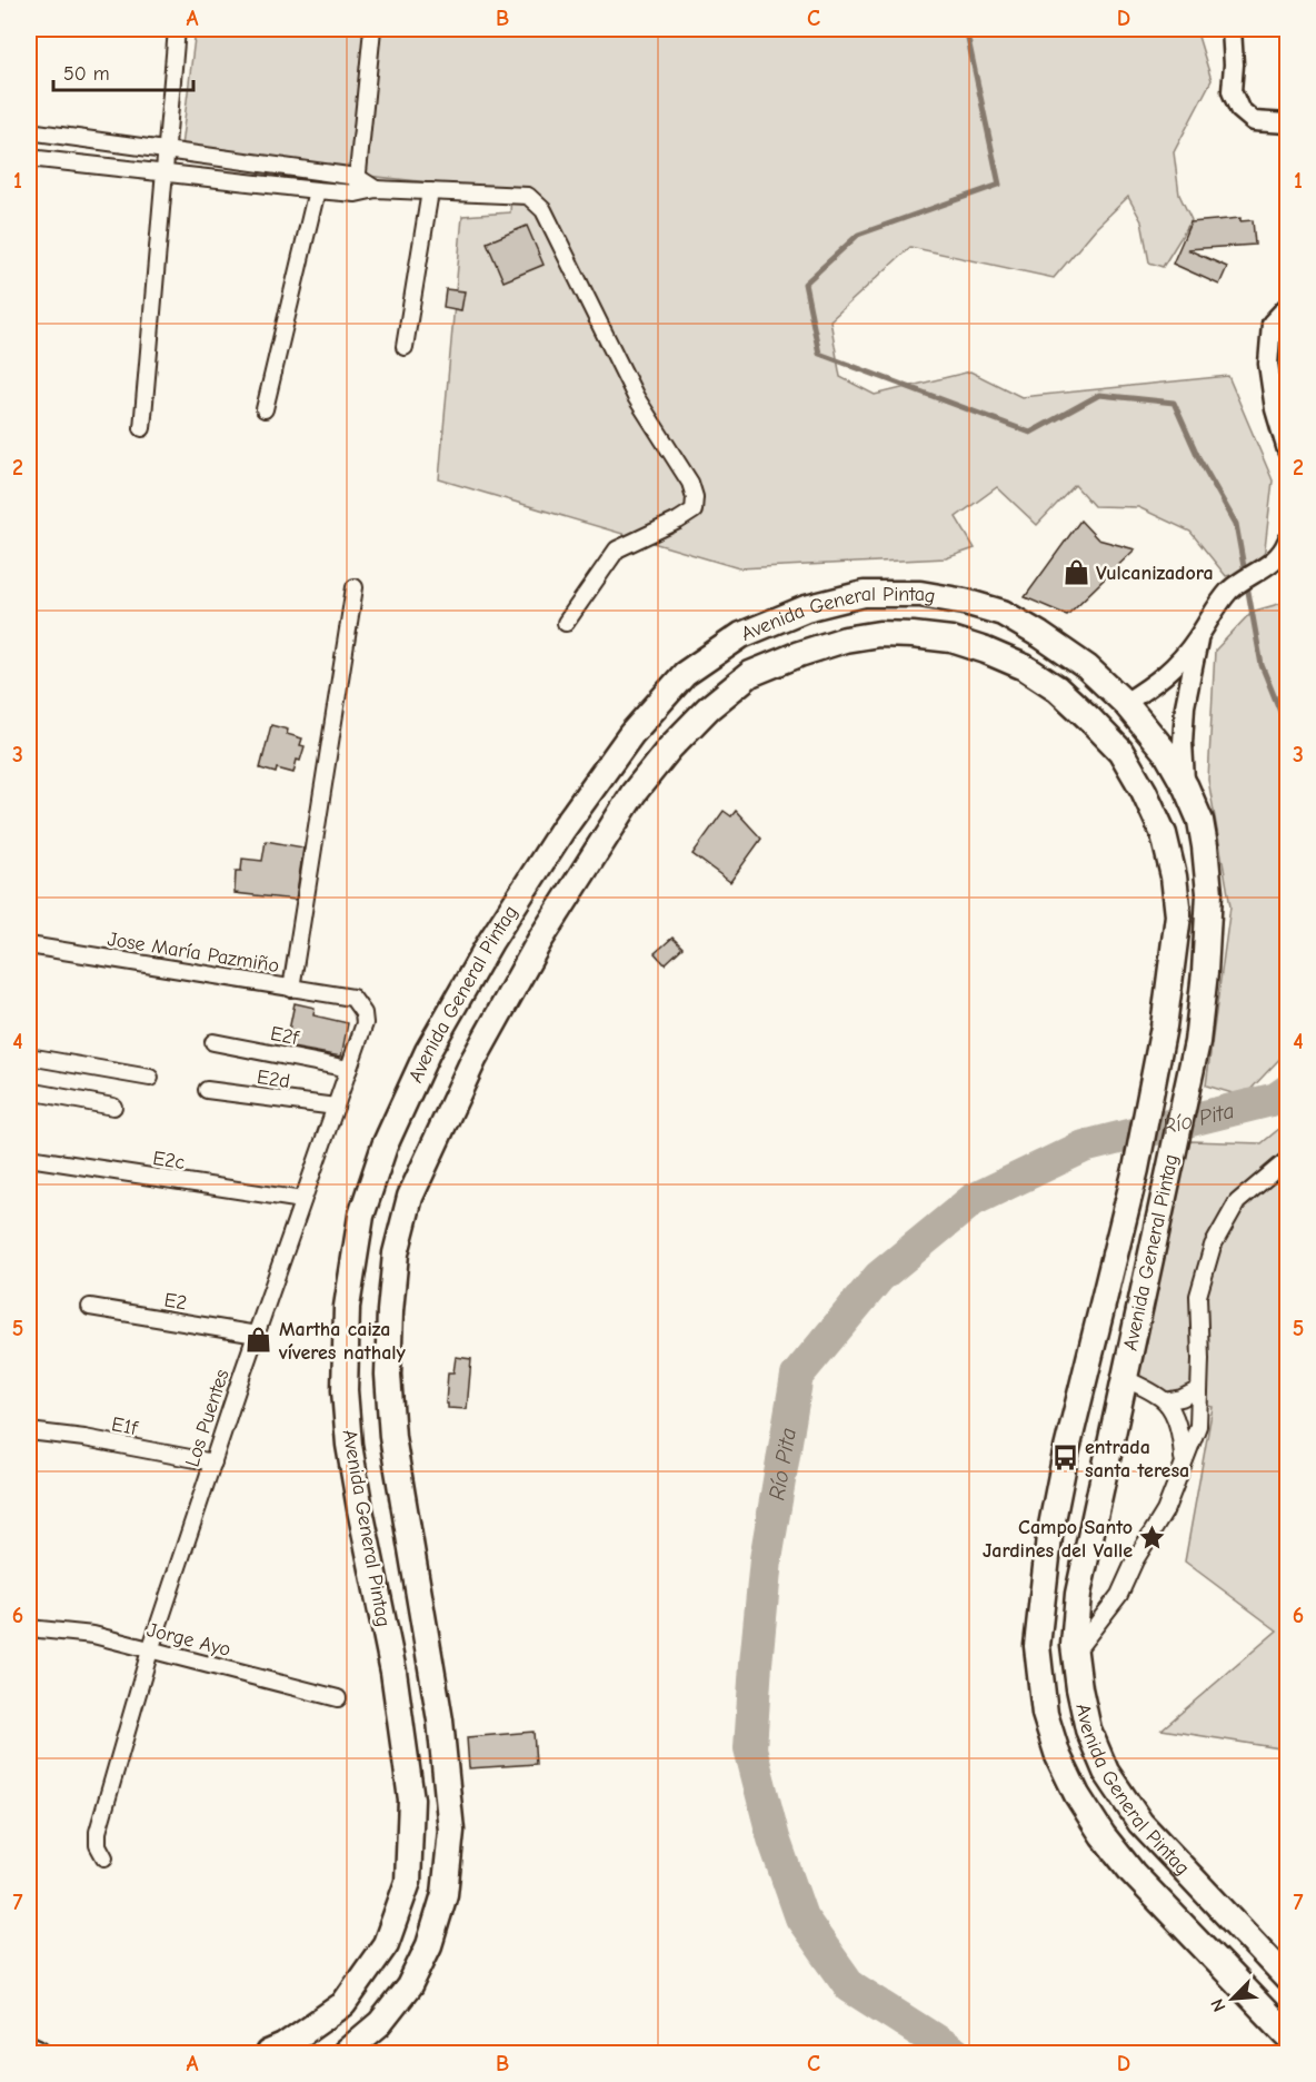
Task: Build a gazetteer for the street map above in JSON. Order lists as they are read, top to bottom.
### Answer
{
  "streets": {
    "highway": ["Avenida General Pintag"],
    "street": [
      "Jose María Pazmiño",
      "E2f",
      "E2d",
      "E2c",
      "E2",
      "Los Puentes",
      "E1f",
      "Jorge Ayo"
    ]
  },
  "crossings": [
    ["Jose María Pazmiño", "Los Puentes"],
    ["E2f", "Los Puentes"],
    ["E2d", "Los Puentes"],
    ["E2c", "Los Puentes"],
    ["E2", "Los Puentes"],
    ["Los Puentes", "E1f"],
    ["Los Puentes", "Jorge Ayo"]
  ],
  "water": ["Río Pita"],
  "places": {
    "shop": ["Vulcanizadora", "Martha caiza víveres nathaly"],
    "bus stop": ["entrada santa teresa"],
    "place": ["Campo Santo Jardines del Valle"]
  },
  "scale_bar": "50 m",
  "north": "bottom left",
  "grid": {
    "columns": [
      "A",
      "B",
      "C",
      "D"
    ],
    "rows": [
      "1",
      "2",
      "3",
      "4",
      "5",
      "6",
      "7"
    ]
  }
}
